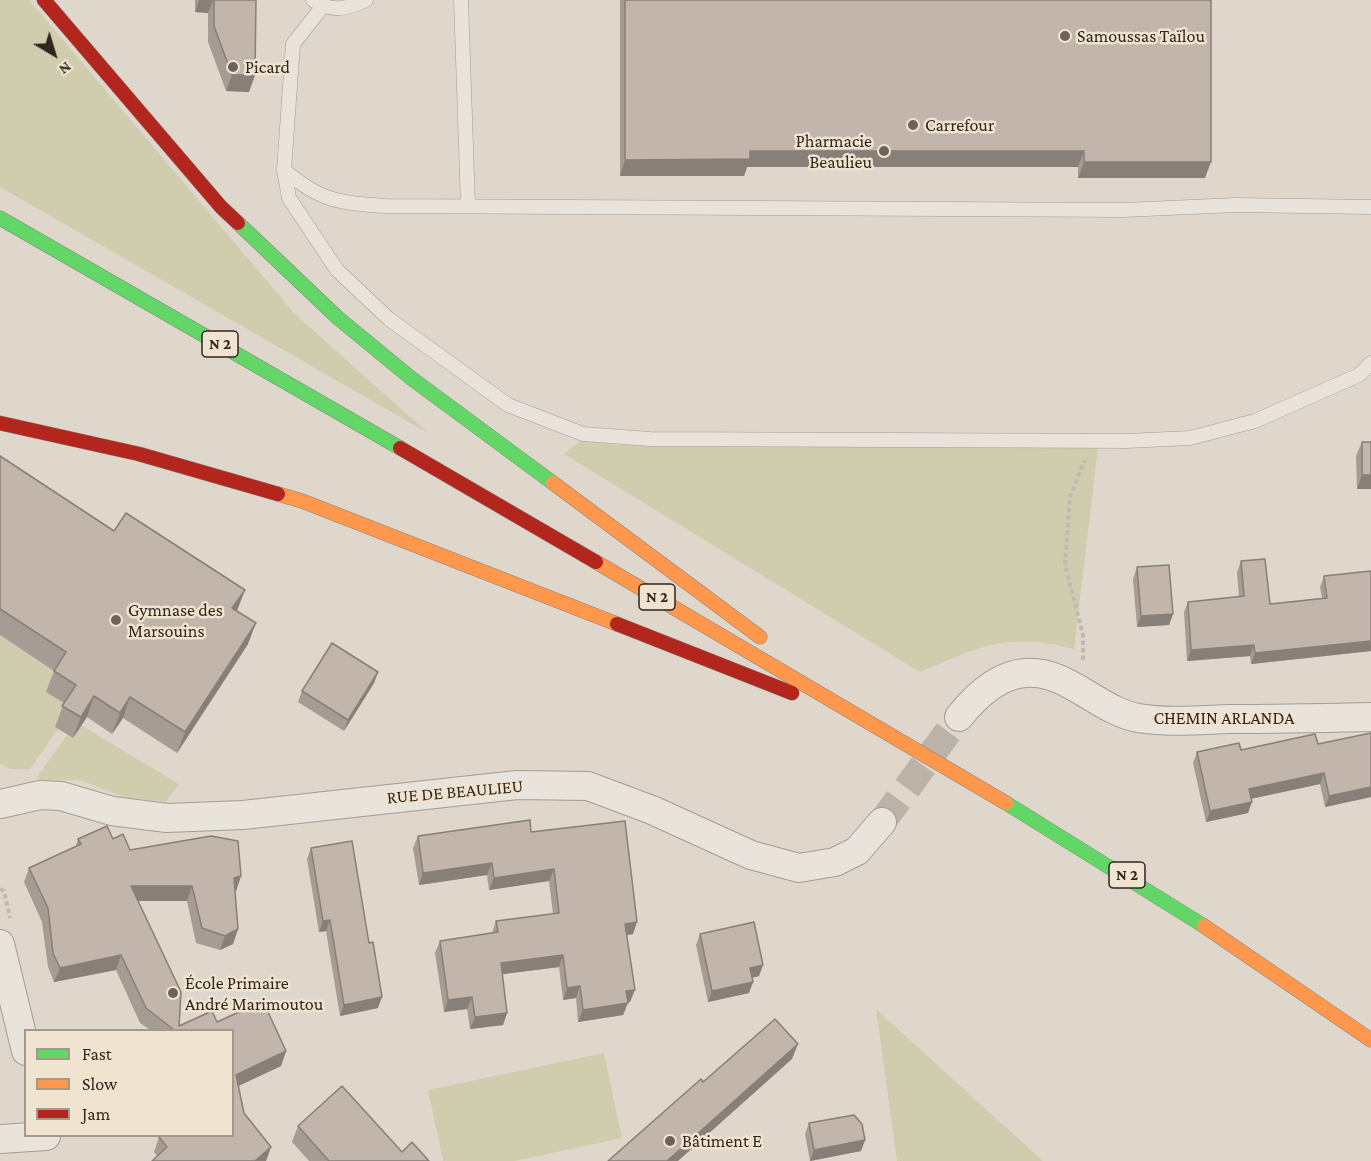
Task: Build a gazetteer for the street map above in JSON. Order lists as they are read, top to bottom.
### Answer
{
  "streets": {
    "highway": ["N 2"],
    "street": ["CHEMIN ARLANDA", "RUE DE BEAULIEU"]
  },
  "places": [
    "Samoussas Taïlou",
    "Picard",
    "Carrefour",
    "Pharmacie Beaulieu",
    "Gymnase des Marsouins",
    "École Primaire André Marimoutou",
    "Bâtiment E"
  ],
  "legend": ["Fast", "Slow", "Jam"],
  "north": "bottom right"
}
